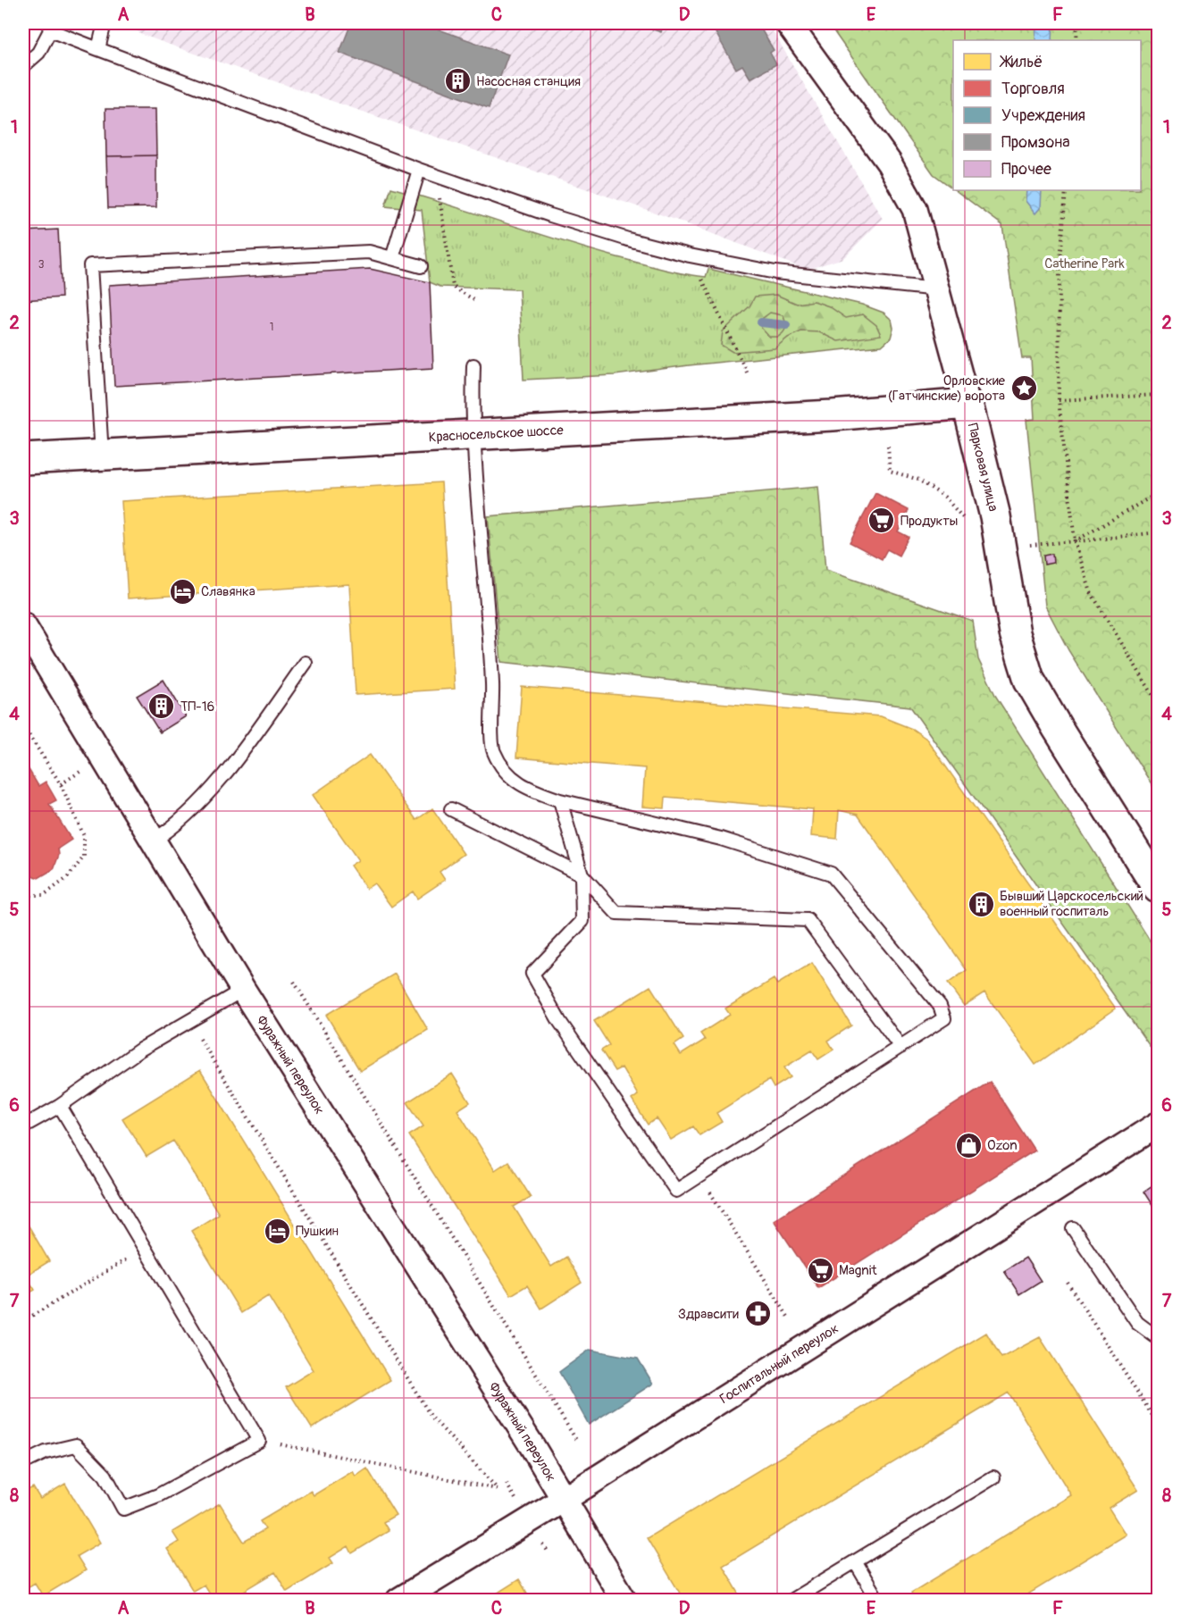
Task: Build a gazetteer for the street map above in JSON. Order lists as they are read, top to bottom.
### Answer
{
  "streets": {
    "main road": ["Красносельское шоссе", "Парковая улица"],
    "street": ["Фуражный переулок", "Госпитальный переулок"]
  },
  "crossings": [
    ["Красносельское шоссе", "Парковая улица"],
    ["Фуражный переулок", "Госпитальный переулок"]
  ],
  "parks": ["Catherine Park"],
  "places": {
    "building": ["Насосная станция", "ТП-16", "Бывший Царскосельский военный госпиталь"],
    "place": ["Орловские (Гатчинские) ворота"],
    "supermarket": ["Продукты", "Magnit"],
    "hotel": ["Славянка", "Пушкин"],
    "shop": ["Ozon"],
    "pharmacy": ["Здравсити"]
  },
  "house_numbers": ["3", "1"],
  "legend": [
    "Жильё",
    "Торговля",
    "Учреждения",
    "Промзона",
    "Прочее"
  ],
  "grid": {
    "columns": [
      "A",
      "B",
      "C",
      "D",
      "E",
      "F"
    ],
    "rows": [
      "1",
      "2",
      "3",
      "4",
      "5",
      "6",
      "7",
      "8"
    ]
  }
}
